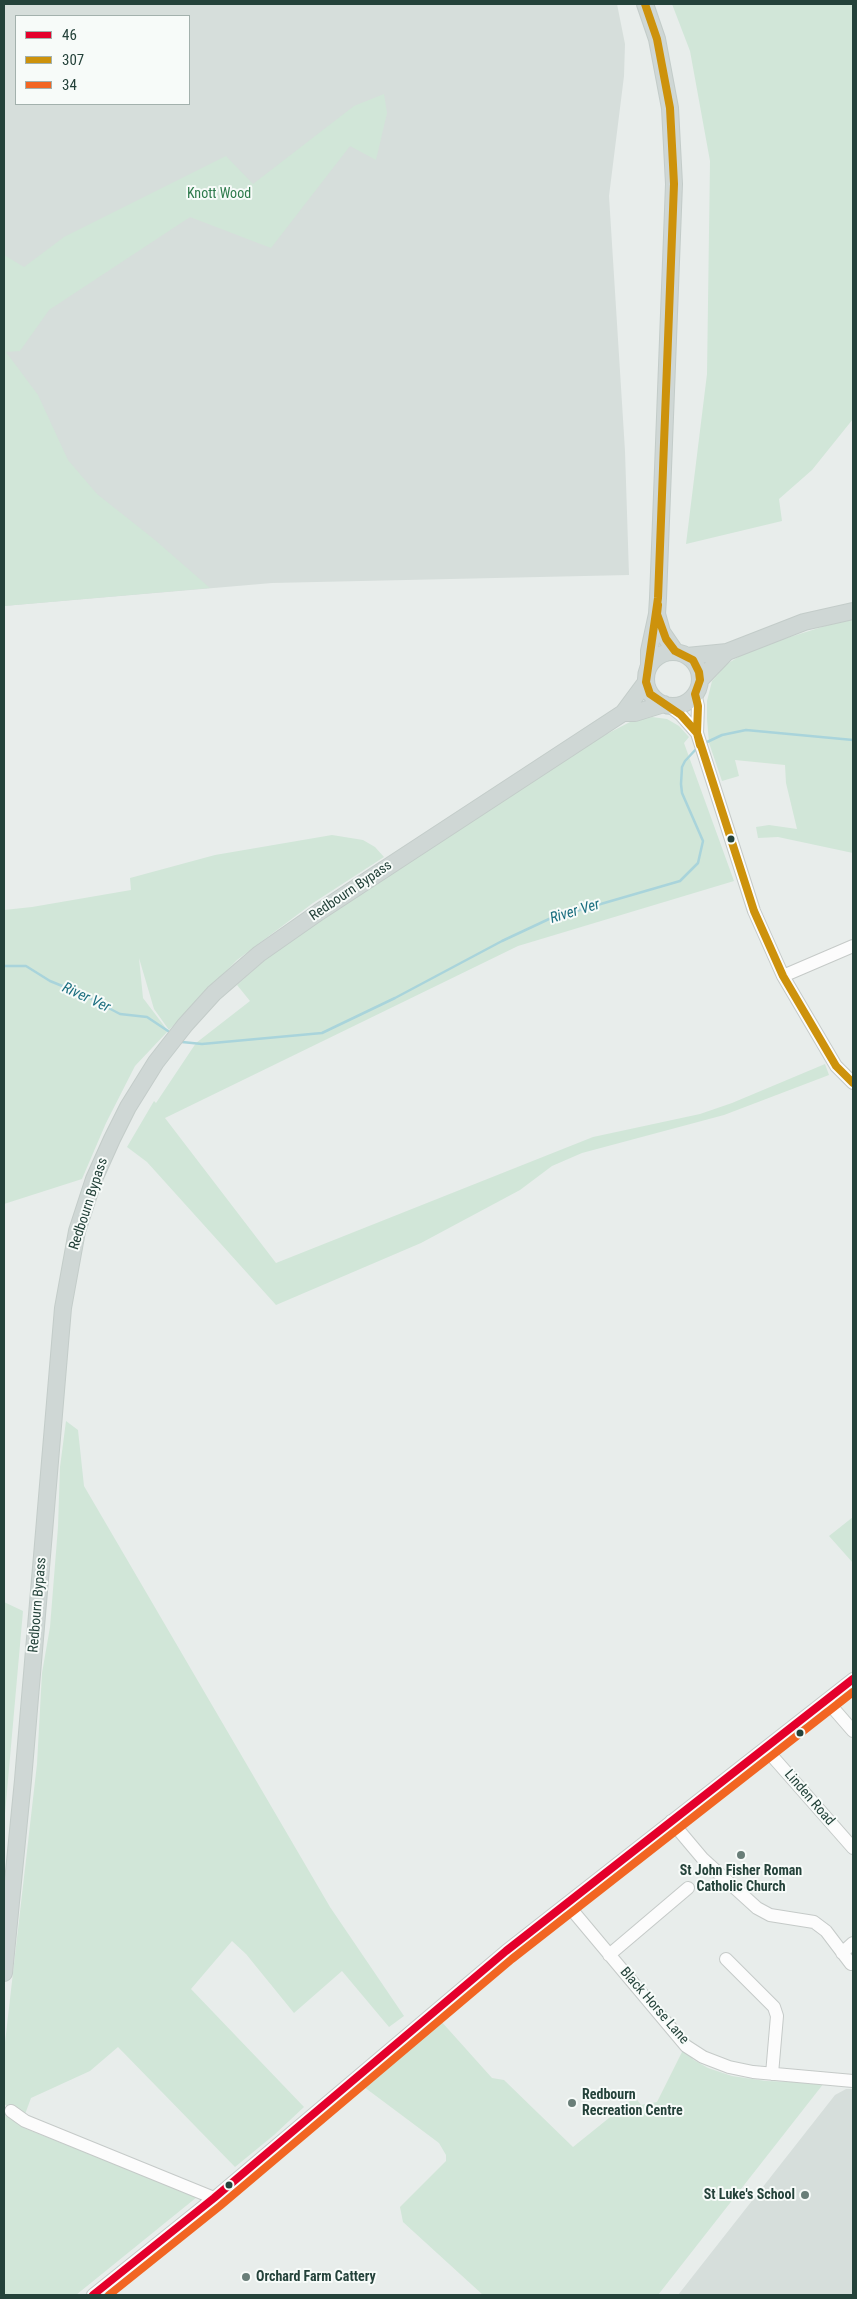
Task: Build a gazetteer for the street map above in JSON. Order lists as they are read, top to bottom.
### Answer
{
  "streets": {
    "main road": ["Redbourn Bypass"],
    "street": ["Linden Road", "Black Horse Lane"]
  },
  "water": ["River Ver"],
  "parks": ["Knott Wood"],
  "places": [
    "St John Fisher Roman Catholic Church",
    "Redbourn Recreation Centre",
    "St Luke's School",
    "Orchard Farm Cattery"
  ],
  "lines": ["transit line 307", "transit line 46", "transit line 34"],
  "legend": ["46", "307", "34"]
}
